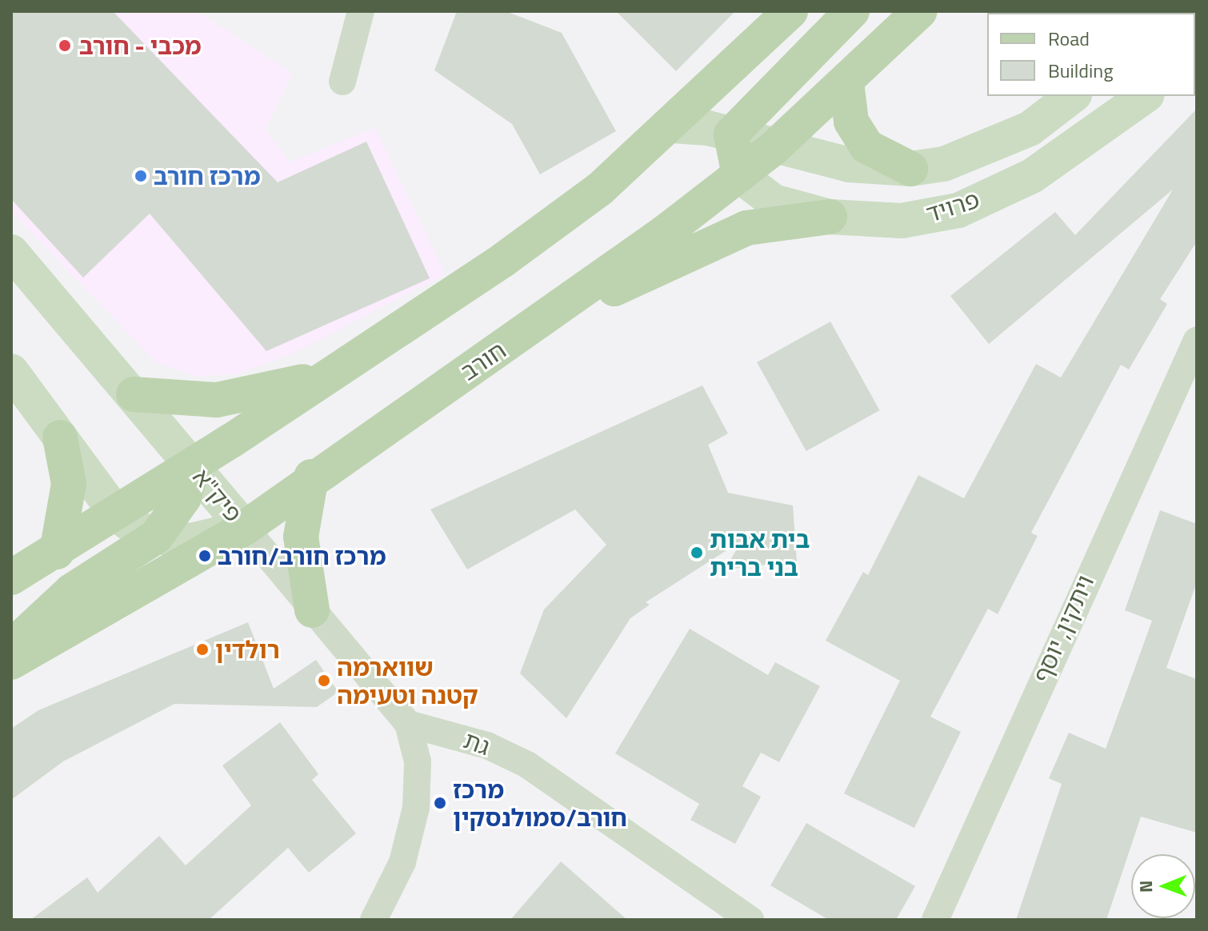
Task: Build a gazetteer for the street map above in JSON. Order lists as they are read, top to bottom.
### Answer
{
  "streets": {
    "main road": ["פרויד", "חורב", "פיק\"א"],
    "street": ["ויתקין, יוסף", "גת"]
  },
  "crossings": [
    ["פרויד", "חורב"],
    ["חורב", "פיק\"א"]
  ],
  "places": [
    "מכבי - חורב",
    "מרכז חורב",
    "בית אבות בני ברית",
    "מרכז חורב/חורב",
    "רולדין",
    "שווארמה קטנה וטעימה",
    "מרכז חורב/סמולנסקין"
  ],
  "legend": ["Road", "Building"],
  "north": "left"
}
